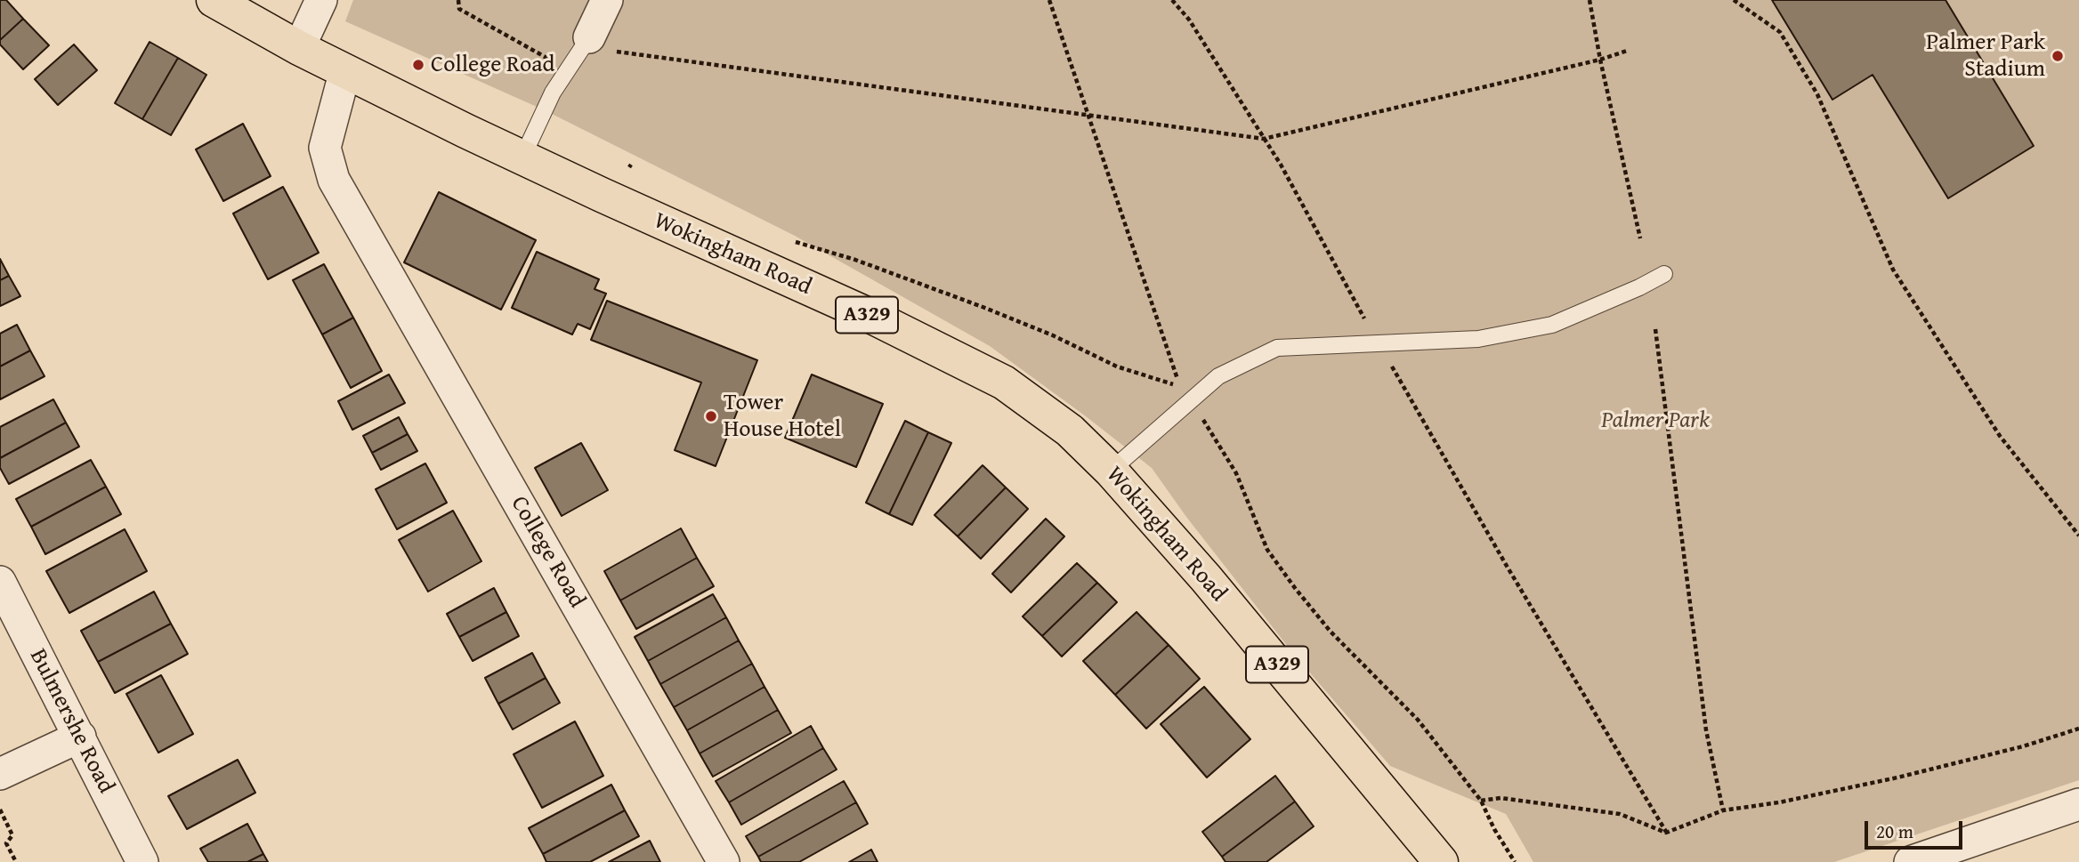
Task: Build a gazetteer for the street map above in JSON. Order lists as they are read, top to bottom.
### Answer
{
  "streets": {
    "main road": ["Wokingham Road", "A329"],
    "street": ["College Road", "Bulmershe Road"]
  },
  "crossings": [
    ["Wokingham Road", "College Road"]
  ],
  "parks": ["Palmer Park"],
  "places": ["Palmer Park Stadium", "College Road", "Tower House Hotel"],
  "scale_bar": "20 m"
}
